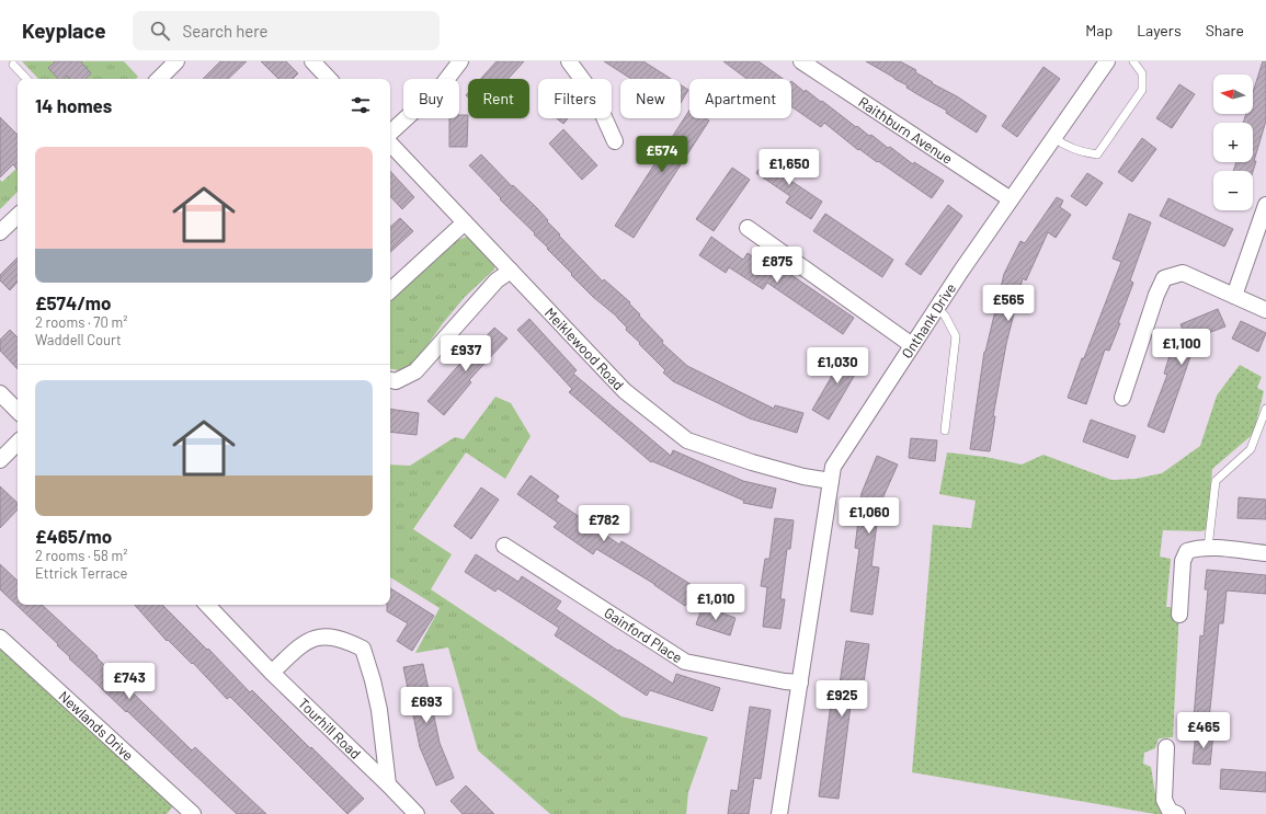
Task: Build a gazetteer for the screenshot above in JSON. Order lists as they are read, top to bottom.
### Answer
{
  "streets": {
    "street": [
      "Raithburn Avenue",
      "Onthank Drive",
      "Meiklewood Road",
      "Gainford Place",
      "Newlands Drive",
      "Tourhill Road"
    ]
  },
  "crossings": [
    ["Raithburn Avenue", "Onthank Drive"],
    ["Onthank Drive", "Meiklewood Road"],
    ["Onthank Drive", "Gainford Place"]
  ],
  "north": "left",
  "page": {
    "header": "Keyplace",
    "search": "Search here",
    "nav": ["Map", "Layers", "Share"],
    "map_buttons": ["+", "−"],
    "chip": [
      "Buy",
      "Rent",
      "Filters",
      "New",
      "Apartment"
    ],
    "heading": "14 homes",
    "list": [
      {
        "name": "£574/mo",
        "note": "2 rooms · 70 m² · Waddell Court"
      },
      {
        "name": "£465/mo",
        "note": "2 rooms · 58 m² · Ettrick Terrace"
      }
    ],
    "price": [
      "£574",
      "£1,650",
      "£875",
      "£565",
      "£1,100",
      "£937",
      "£1,030",
      "£1,060",
      "£782",
      "£1,010",
      "£743",
      "£925",
      "£693",
      "£465"
    ]
  }
}
